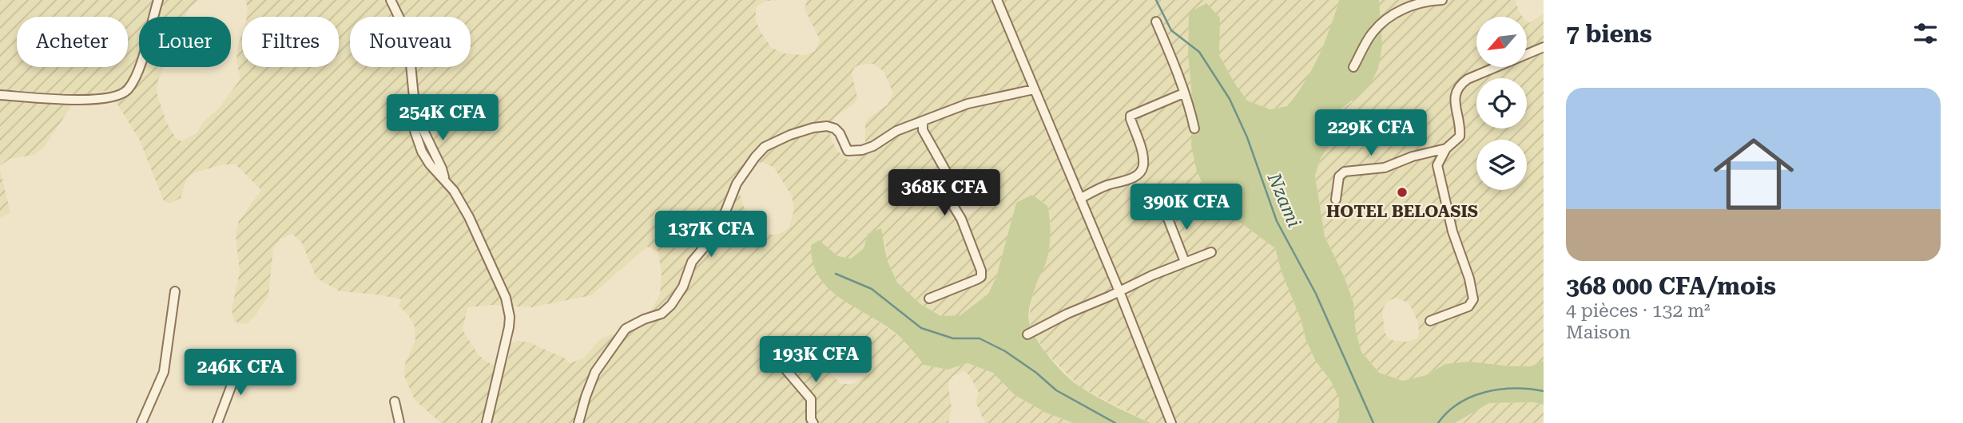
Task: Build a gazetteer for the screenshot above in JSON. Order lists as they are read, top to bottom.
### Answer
{
  "water": ["Nzami"],
  "places": ["HOTEL BELOASIS"],
  "north": "bottom left",
  "page": {
    "heading": "7 biens",
    "chip": [
      "Acheter",
      "Louer",
      "Filtres",
      "Nouveau"
    ],
    "list": [
      {
        "name": "368 000 CFA/mois",
        "note": "4 pièces · 132 m² · Maison"
      }
    ],
    "price": [
      "254K CFA",
      "229K CFA",
      "368K CFA",
      "390K CFA",
      "137K CFA",
      "193K CFA",
      "246K CFA"
    ]
  }
}
